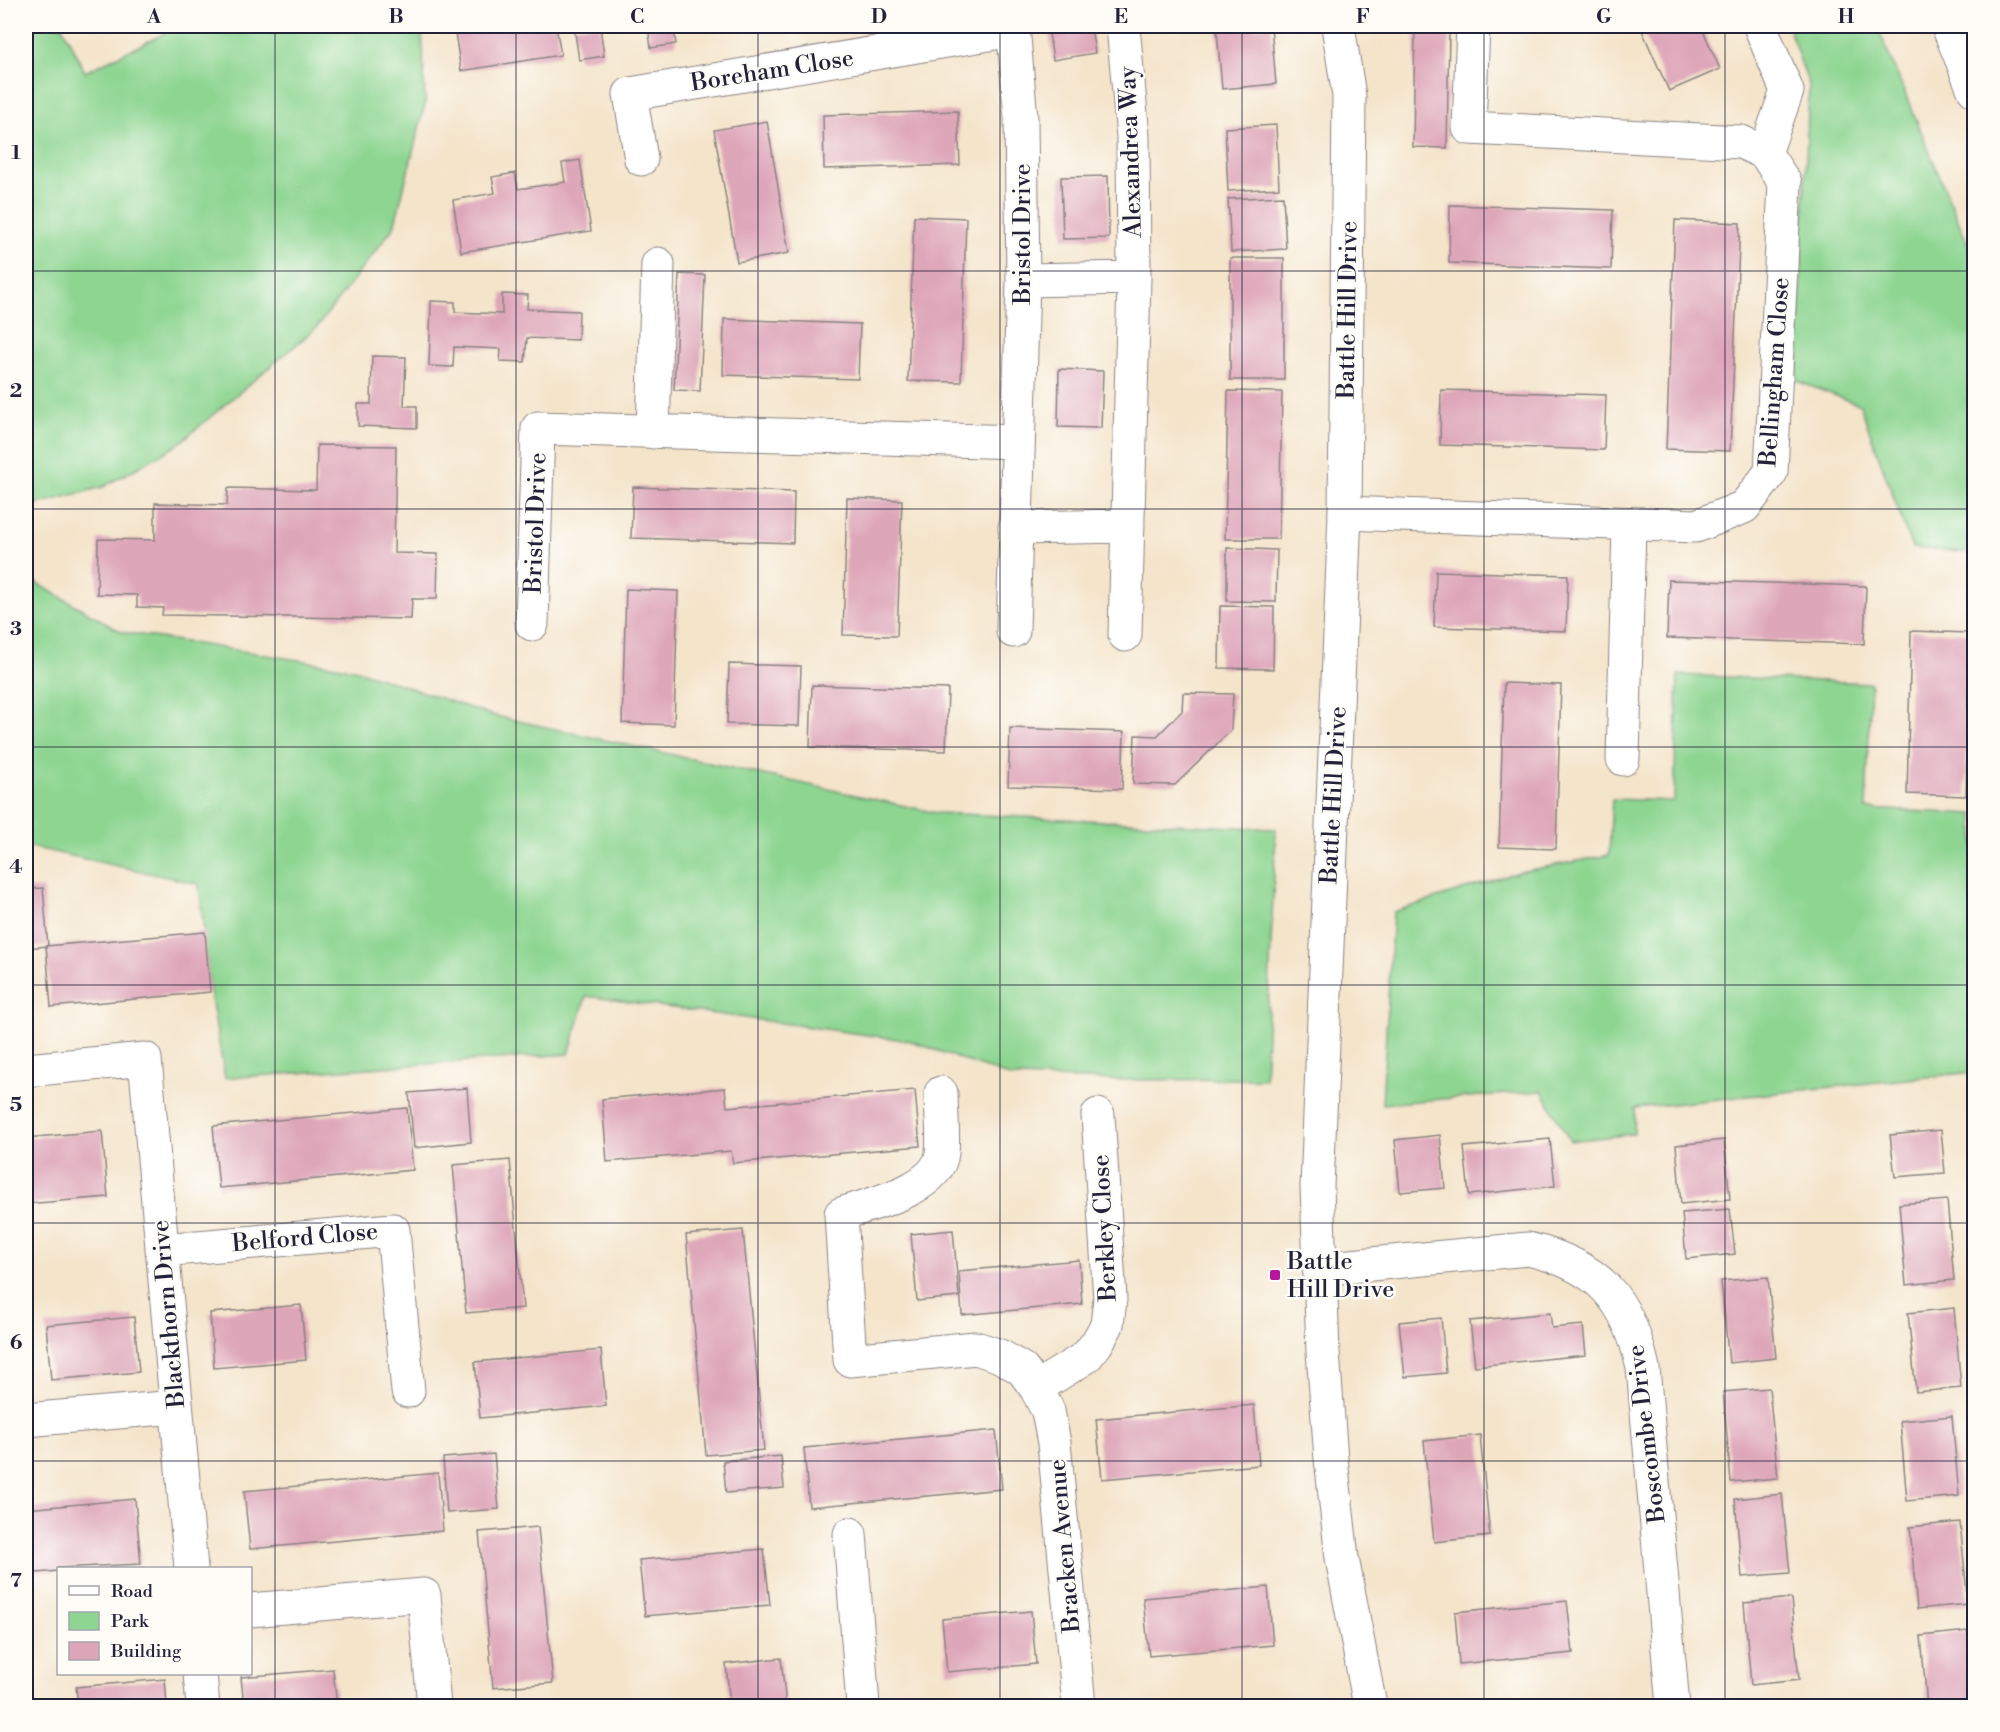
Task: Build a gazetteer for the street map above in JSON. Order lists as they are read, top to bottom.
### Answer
{
  "streets": {
    "main road": [
      "Boreham Close",
      "Alexandrea Way",
      "Bristol Drive",
      "Battle Hill Drive",
      "Bellingham Close",
      "Berkley Close",
      "Belford Close",
      "Blackthorn Drive",
      "Boscombe Drive",
      "Bracken Avenue"
    ]
  },
  "crossings": [
    ["Boreham Close", "Bristol Drive"],
    ["Battle Hill Drive", "Bellingham Close"],
    ["Battle Hill Drive", "Boscombe Drive"],
    ["Berkley Close", "Bracken Avenue"],
    ["Belford Close", "Blackthorn Drive"]
  ],
  "places": {
    "transit": ["Battle Hill Drive"]
  },
  "legend": ["Road", "Park", "Building"],
  "grid": {
    "columns": [
      "A",
      "B",
      "C",
      "D",
      "E",
      "F",
      "G",
      "H"
    ],
    "rows": [
      "1",
      "2",
      "3",
      "4",
      "5",
      "6",
      "7"
    ]
  }
}
